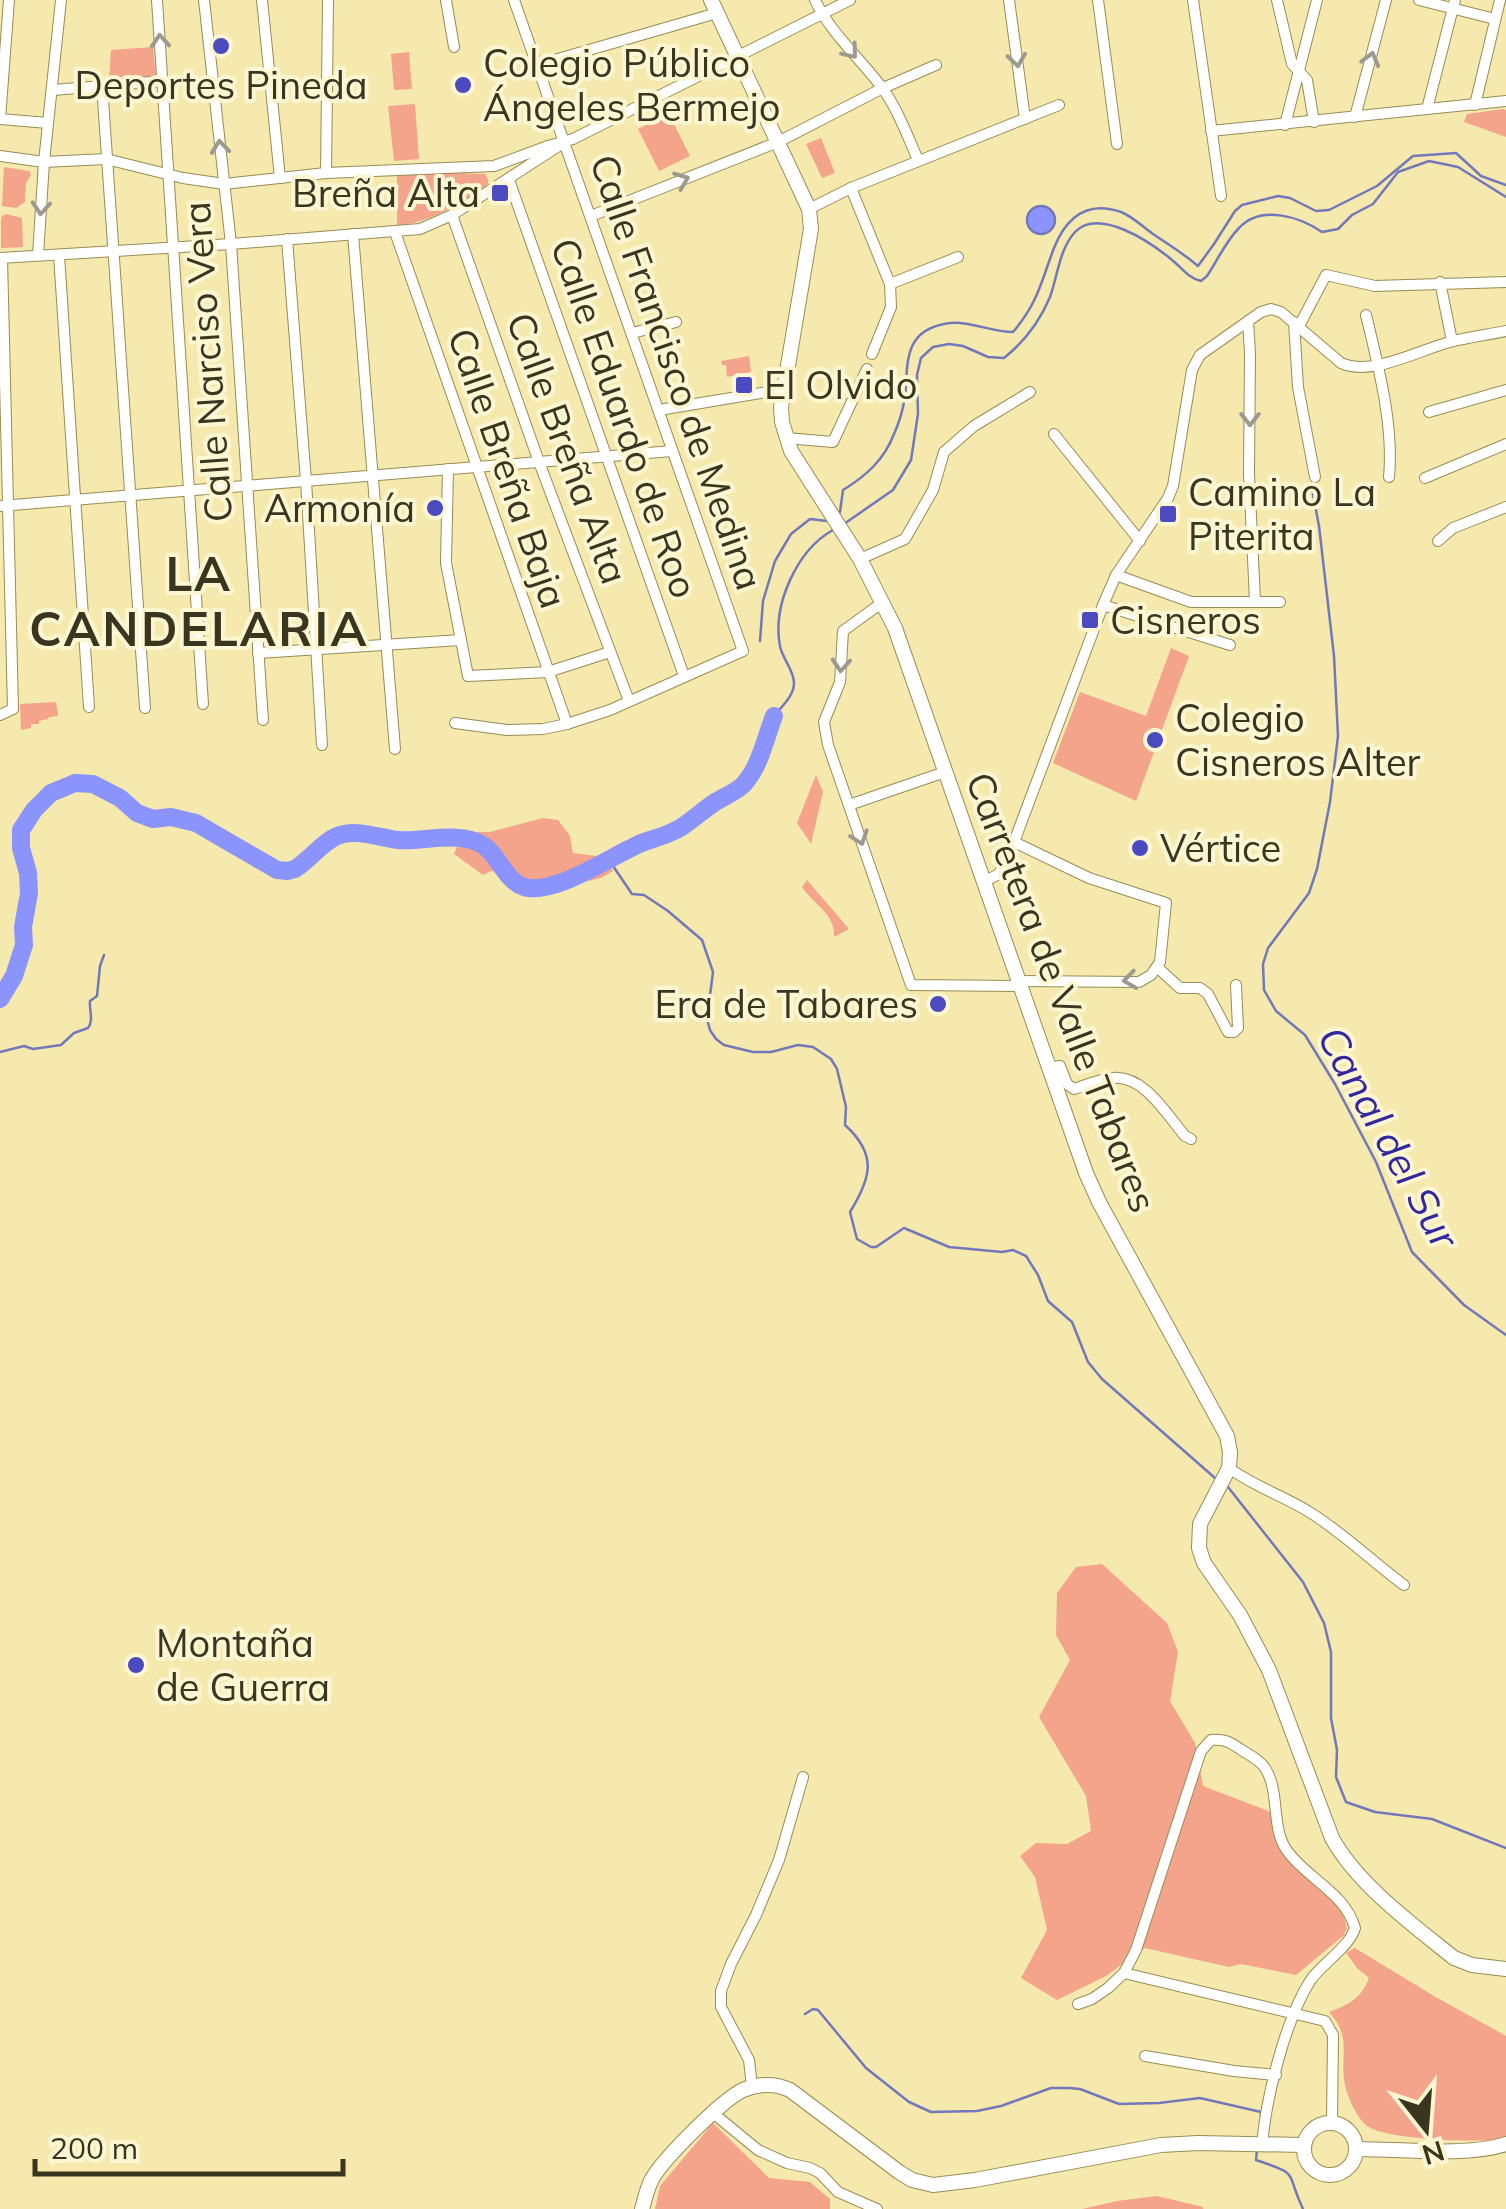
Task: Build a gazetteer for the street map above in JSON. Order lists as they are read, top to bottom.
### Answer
{
  "streets": {
    "main road": ["Carretera de Valle Tabares"],
    "street": [
      "Calle Narciso Vera",
      "Calle Francisco de Medina",
      "Calle Eduardo de Roo",
      "Calle Breña Alta",
      "Calle Breña Baja"
    ]
  },
  "crossings": [
    ["Calle Francisco de Medina", "Calle Eduardo de Roo"]
  ],
  "districts": ["LA CANDELARIA"],
  "water": ["Canal del Sur"],
  "places": {
    "other": [
      "Deportes Pineda",
      "Colegio Público Ángeles Bermejo",
      "Armonía",
      "Colegio Cisneros Alter",
      "Vértice",
      "Era de Tabares",
      "Montaña de Guerra"
    ],
    "transit": [
      "Breña Alta",
      "El Olvido",
      "Camino La Piterita",
      "Cisneros"
    ]
  },
  "scale_bar": "200 m",
  "north": "bottom"
}
